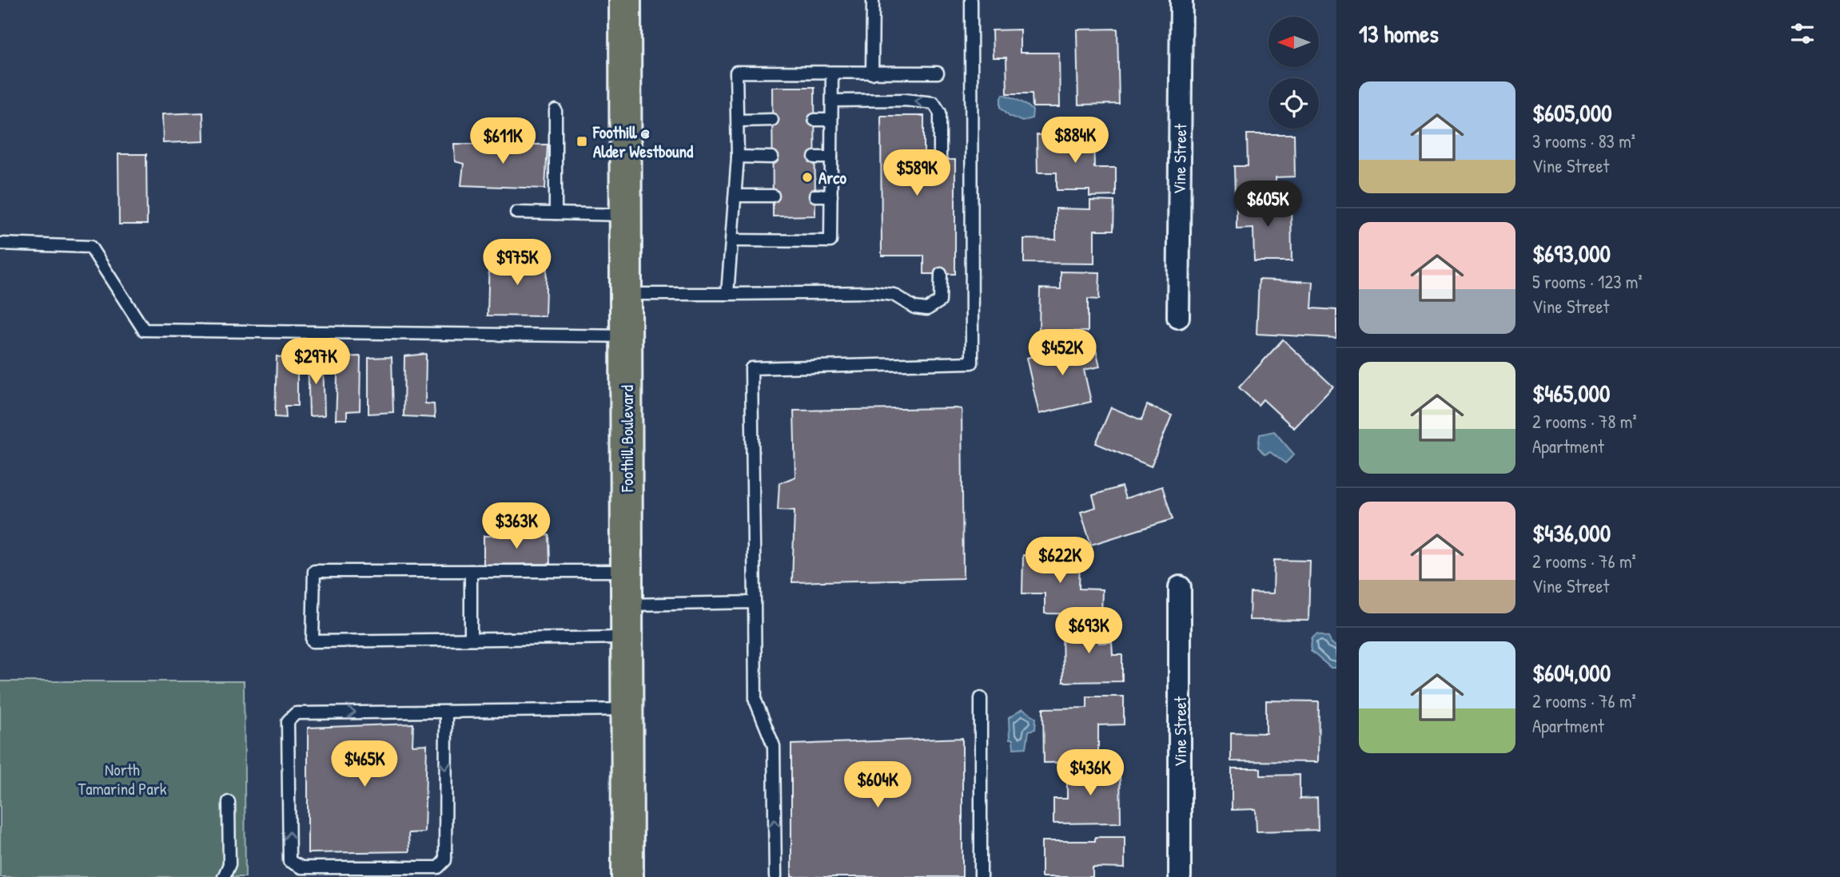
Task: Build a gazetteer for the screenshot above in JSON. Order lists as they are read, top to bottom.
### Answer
{
  "streets": {
    "main road": ["Foothill Boulevard"],
    "street": ["Vine Street"]
  },
  "parks": ["North Tamarind Park"],
  "places": {
    "transit": ["Foothill @ Alder Westbound"],
    "other": ["Arco"]
  },
  "north": "left",
  "page": {
    "heading": "13 homes",
    "list": [
      {
        "name": "$605,000",
        "note": "3 rooms · 83 m² · Vine Street"
      },
      {
        "name": "$693,000",
        "note": "5 rooms · 123 m² · Vine Street"
      },
      {
        "name": "$465,000",
        "note": "2 rooms · 78 m² · Apartment"
      },
      {
        "name": "$436,000",
        "note": "2 rooms · 76 m² · Vine Street"
      },
      {
        "name": "$604,000",
        "note": "2 rooms · 76 m² · Apartment"
      }
    ],
    "price": [
      "$884K",
      "$611K",
      "$589K",
      "$605K",
      "$975K",
      "$452K",
      "$297K",
      "$363K",
      "$622K",
      "$693K",
      "$465K",
      "$436K",
      "$604K"
    ]
  }
}
